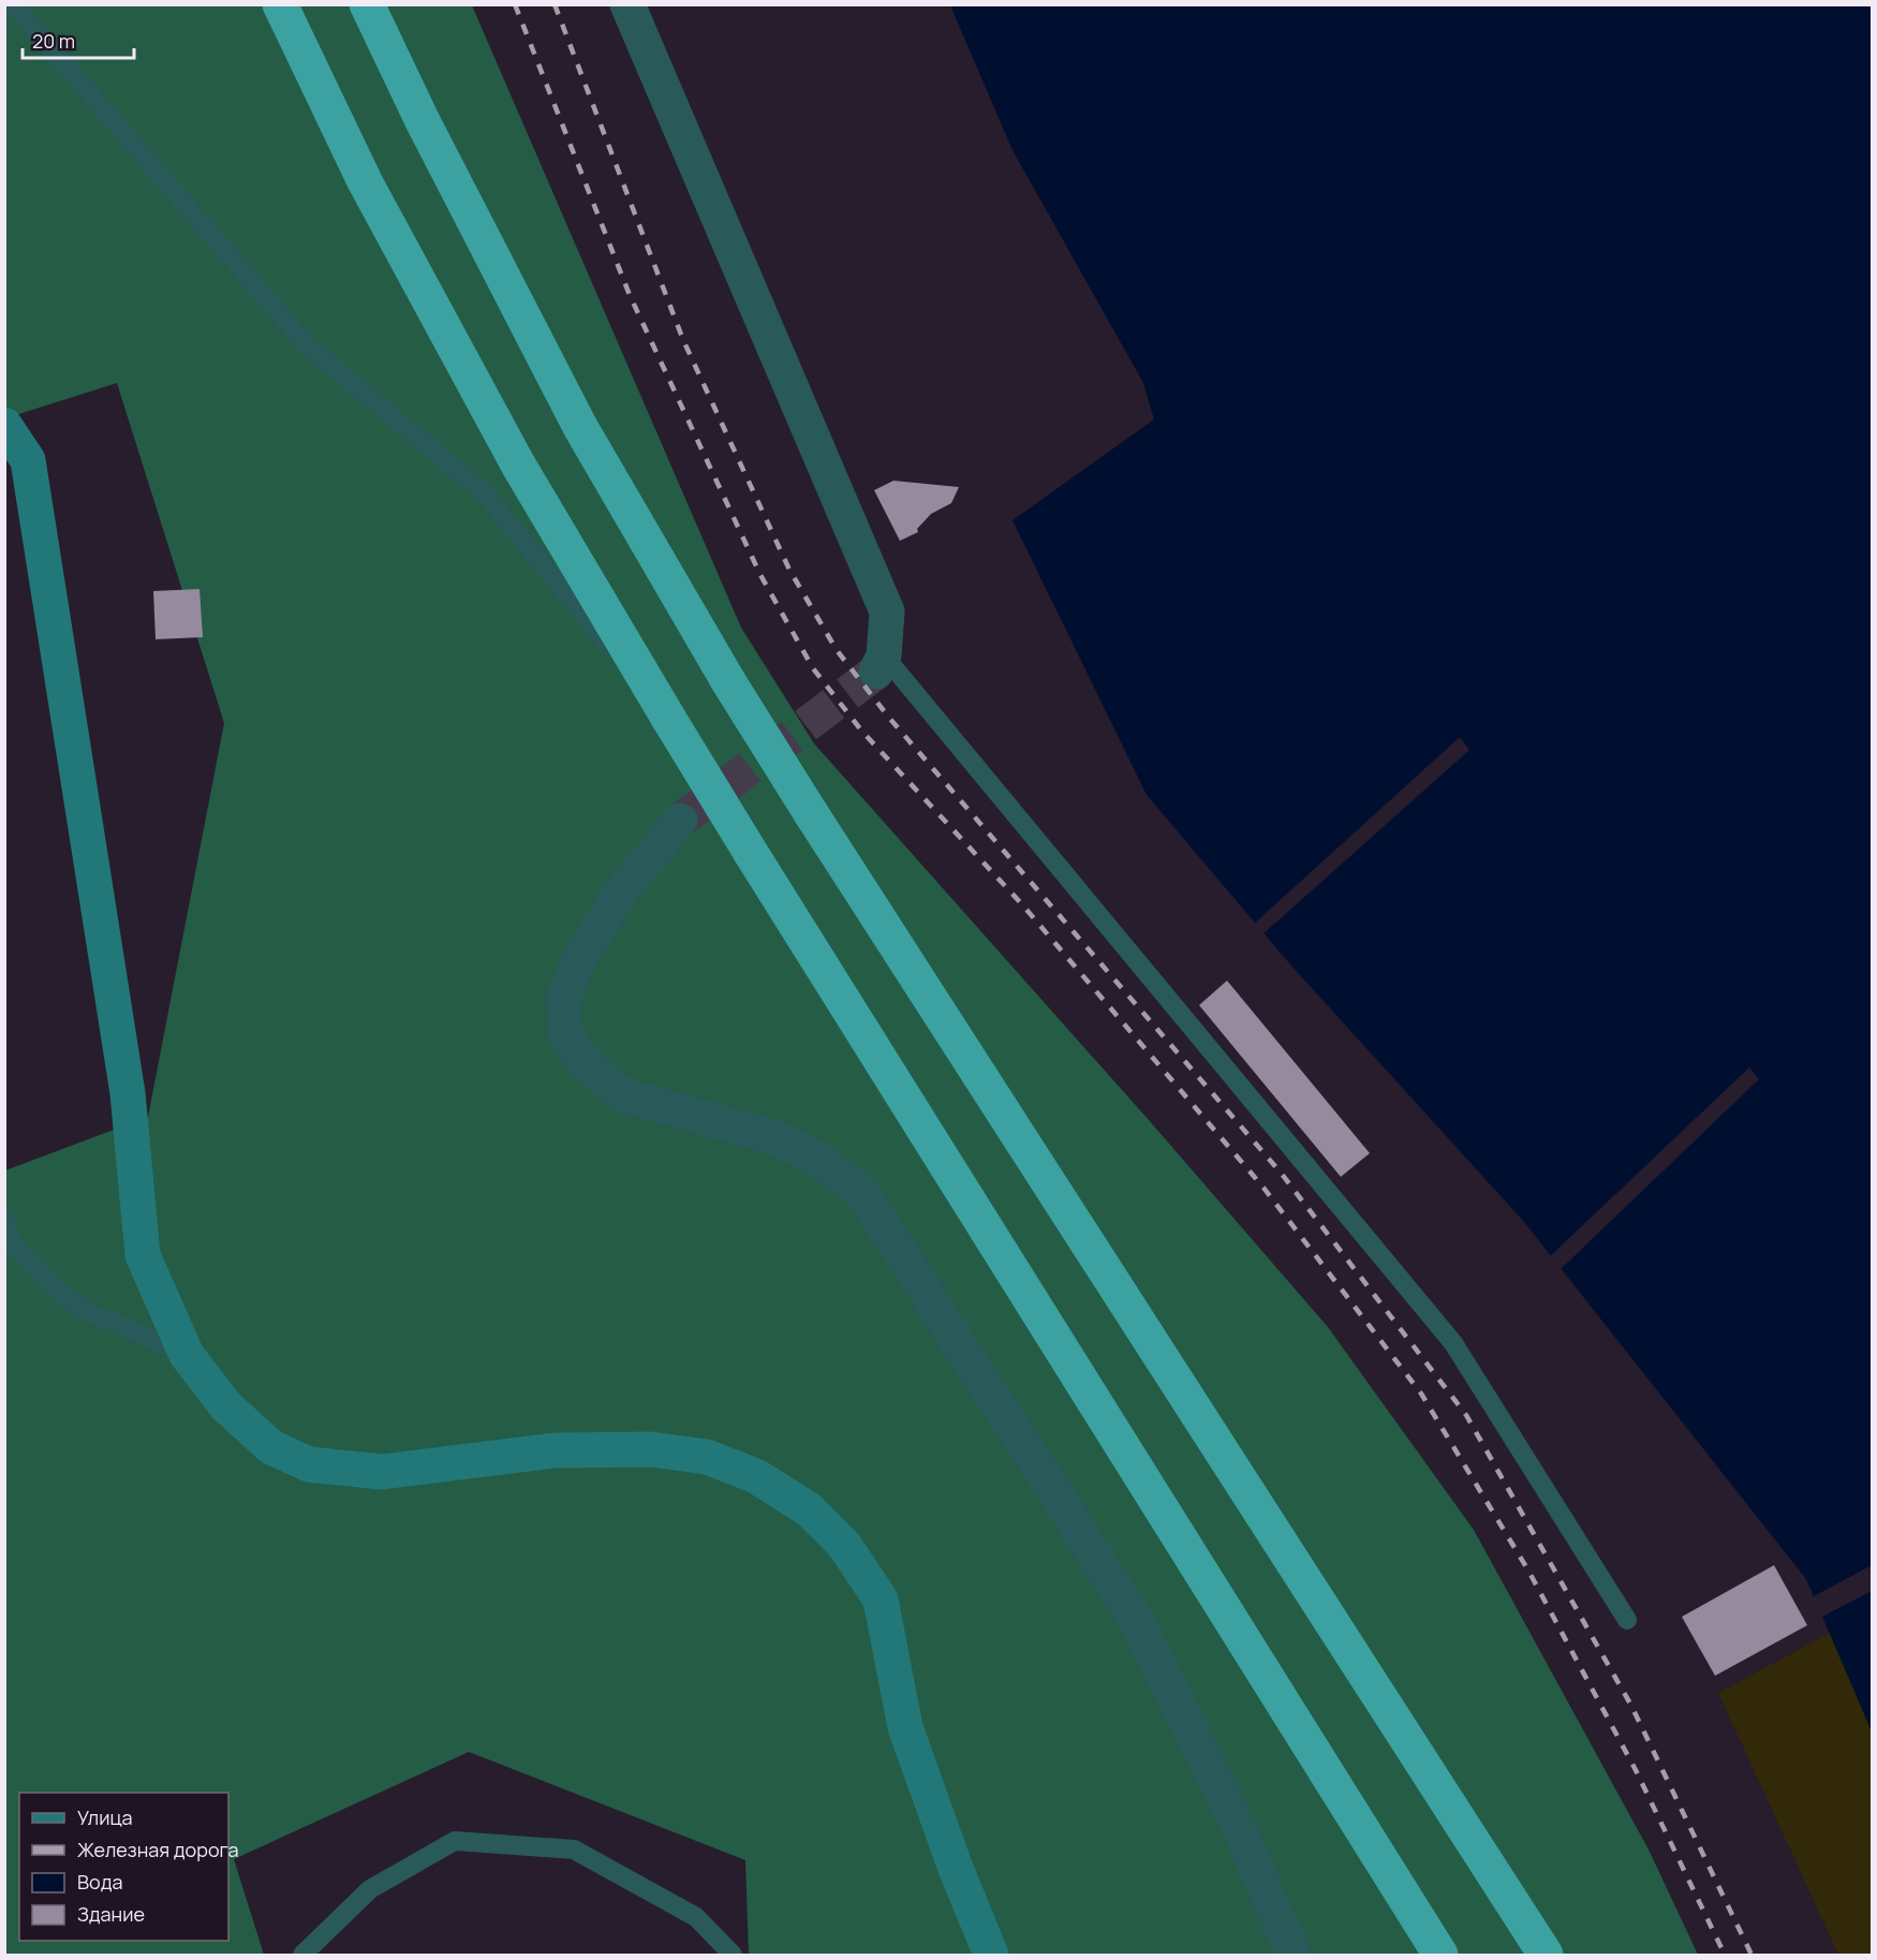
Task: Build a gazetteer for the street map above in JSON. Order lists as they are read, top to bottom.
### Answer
{
  "legend": [
    "Улица",
    "Железная дорога",
    "Вода",
    "Здание"
  ],
  "scale_bar": "20 m"
}
